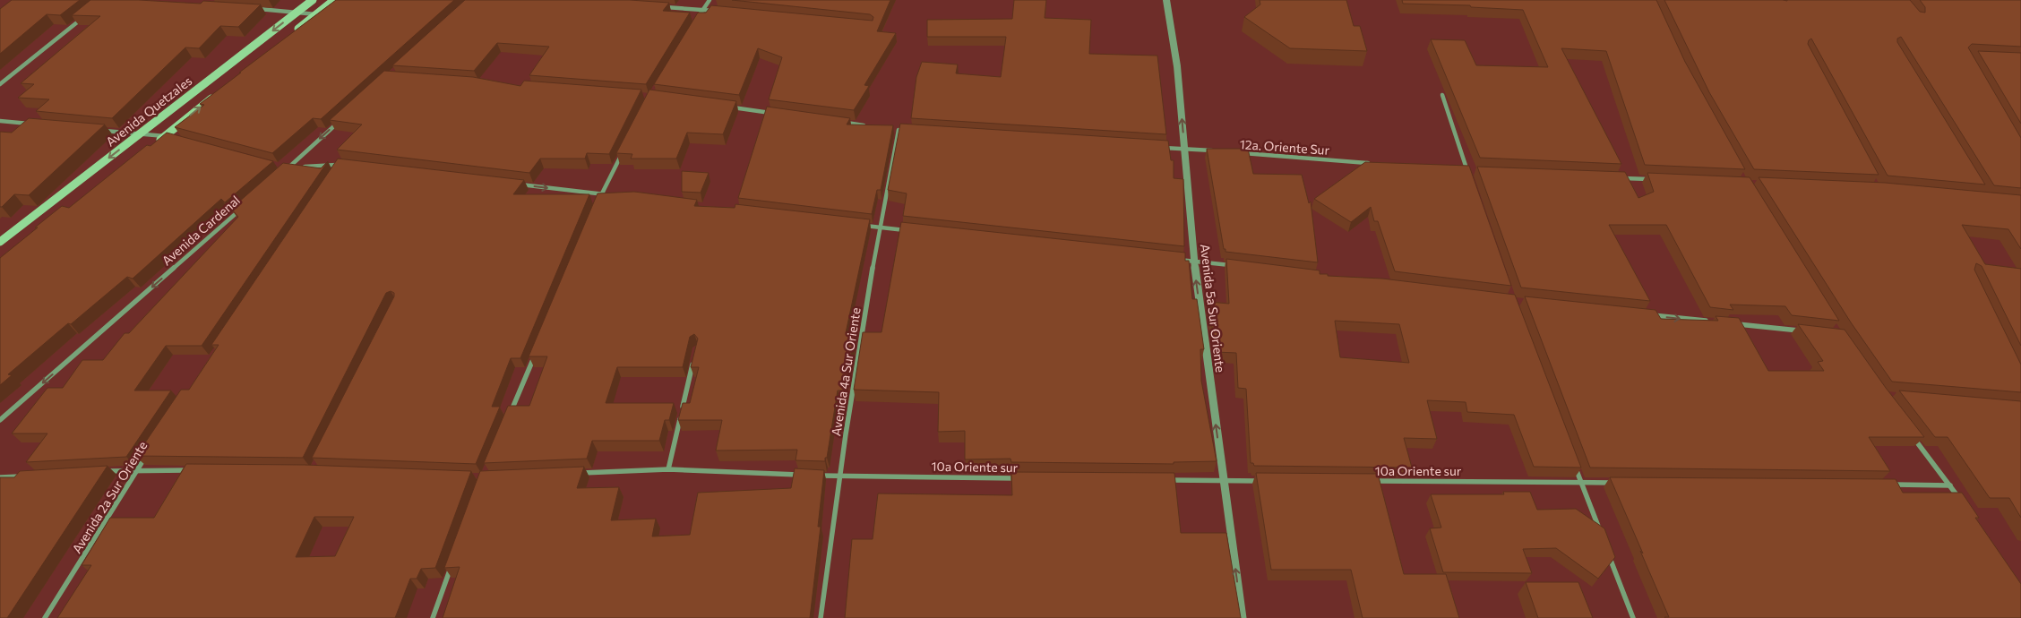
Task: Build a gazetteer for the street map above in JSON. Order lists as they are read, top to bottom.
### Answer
{
  "streets": {
    "main road": ["Avenida Quetzales"],
    "street": [
      "12a. Oriente Sur",
      "Avenida Cardenal",
      "Avenida 5a Sur Oriente",
      "Avenida 4a Sur Oriente",
      "10a Oriente sur",
      "Avenida 2a Sur Oriente"
    ]
  },
  "crossings": [
    ["Avenida 4a Sur Oriente", "10a Oriente sur"]
  ],
  "one_way": ["Avenida Quetzales", "Avenida Cardenal", "Avenida 5a Sur Oriente"]
}
